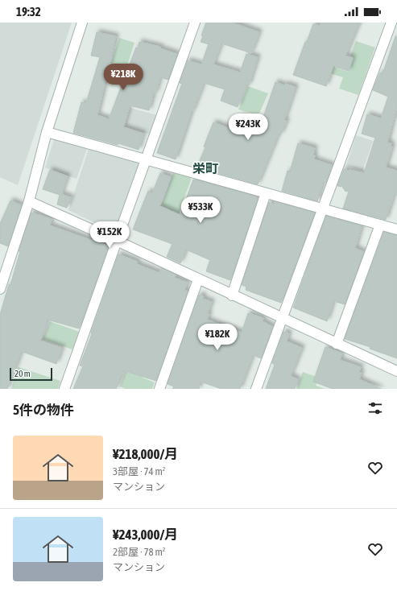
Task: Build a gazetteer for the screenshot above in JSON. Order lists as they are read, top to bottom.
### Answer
{
  "districts": ["栄町"],
  "scale_bar": "20 m",
  "page": {
    "status": "19:32",
    "price": [
      "¥218K",
      "¥243K",
      "¥533K",
      "¥152K",
      "¥182K"
    ],
    "scale": "20 m",
    "heading": "5件の物件",
    "list": [
      {
        "name": "¥218,000/月",
        "note": "3部屋 · 74 m² · マンション"
      },
      {
        "name": "¥243,000/月",
        "note": "2部屋 · 78 m² · マンション"
      }
    ]
  }
}
